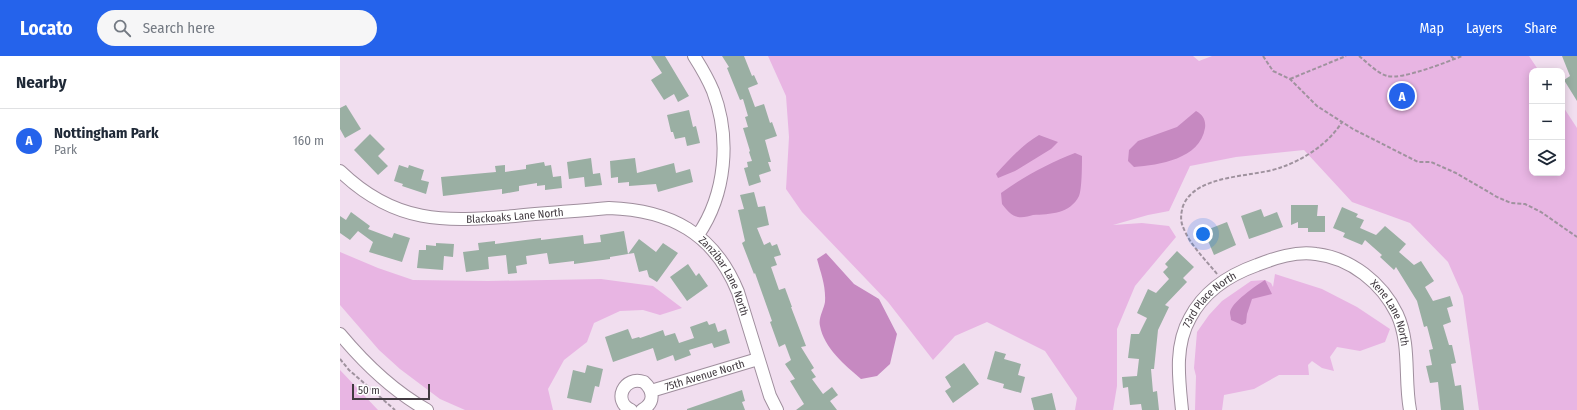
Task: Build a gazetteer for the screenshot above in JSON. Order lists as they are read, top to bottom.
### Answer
{
  "streets": {
    "street": [
      "Blackoaks Lane North",
      "Zanzibar Lane North",
      "73rd Place North",
      "Xene Lane North",
      "75th Avenue North"
    ]
  },
  "crossings": [
    ["Blackoaks Lane North", "Zanzibar Lane North"],
    ["Zanzibar Lane North", "75th Avenue North"],
    ["73rd Place North", "Xene Lane North"]
  ],
  "scale_bar": "50 m",
  "page": {
    "header": "Locato",
    "search": "Search here",
    "nav": ["Map", "Layers", "Share"],
    "heading": "Nearby",
    "map_buttons": ["+", "−"],
    "pins": "A",
    "list": [
      {
        "mark": "A",
        "name": "Nottingham Park",
        "note": "Park",
        "value": "160 m"
      }
    ],
    "scale": "50 m"
  }
}
